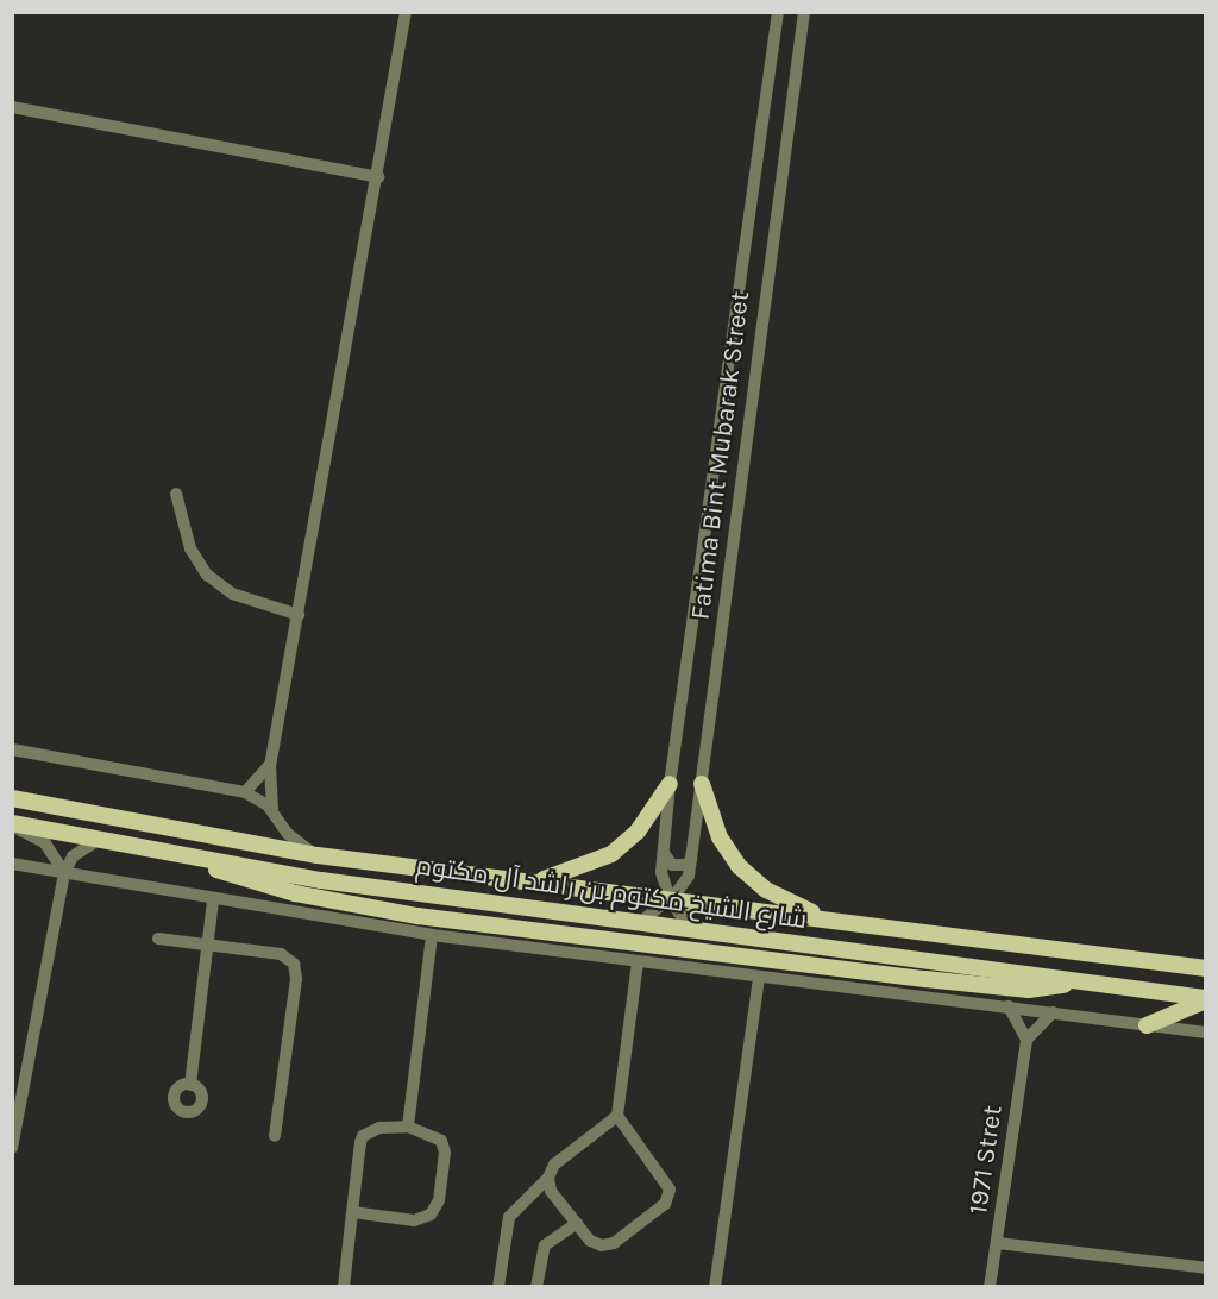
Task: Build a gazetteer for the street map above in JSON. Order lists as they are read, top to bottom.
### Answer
{
  "streets": {
    "main road": ["شارع الشيخ مكتوم بن راشد آل مكتوم"],
    "street": ["Fatima Bint Mubarak Street", "1971 Stret"]
  },
  "crossings": [
    ["Fatima Bint Mubarak Street", "شارع الشيخ مكتوم بن راشد آل مكتوم"]
  ]
}
